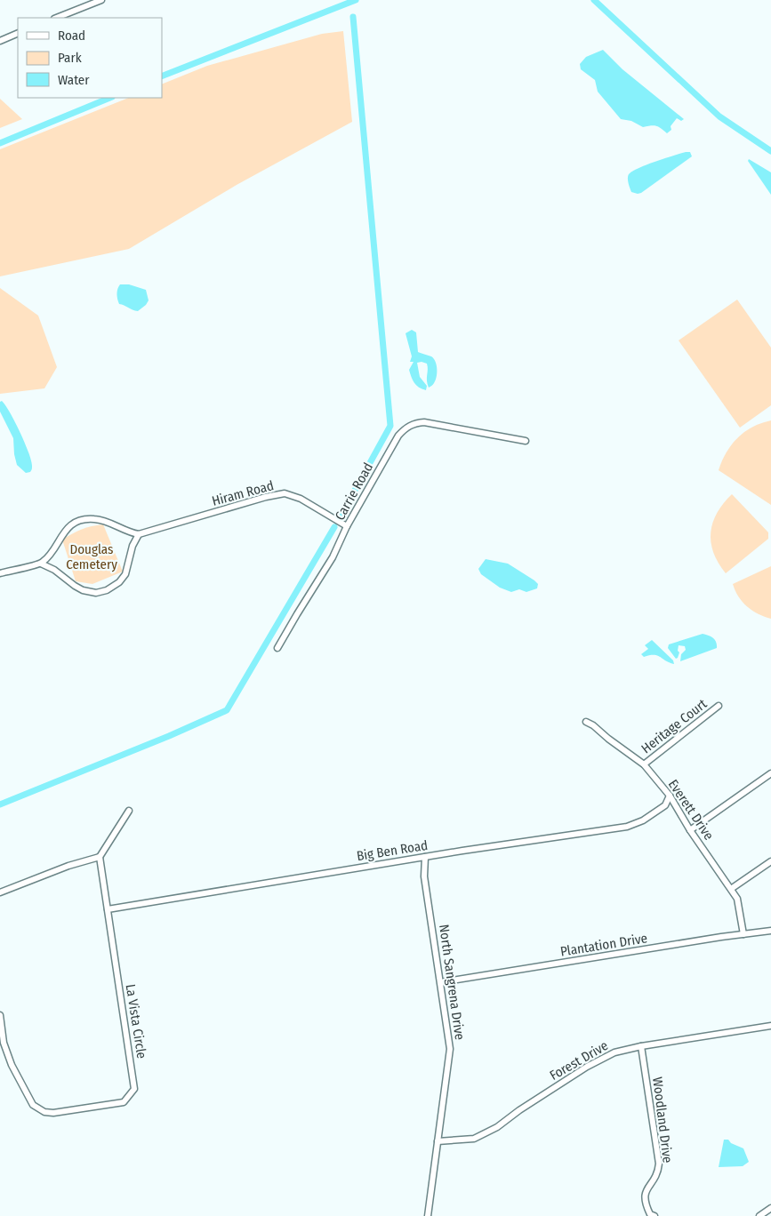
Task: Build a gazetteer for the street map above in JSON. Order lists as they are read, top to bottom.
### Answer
{
  "streets": {
    "street": [
      "Carrie Road",
      "Hiram Road",
      "Heritage Court",
      "Everett Drive",
      "Big Ben Road",
      "Plantation Drive",
      "North Sangrena Drive",
      "La Vista Circle",
      "Forest Drive",
      "Woodland Drive"
    ]
  },
  "crossings": [
    ["Carrie Road", "Hiram Road"],
    ["Heritage Court", "Everett Drive"],
    ["Everett Drive", "Big Ben Road"],
    ["Everett Drive", "Plantation Drive"],
    ["Big Ben Road", "North Sangrena Drive"],
    ["Big Ben Road", "La Vista Circle"],
    ["Plantation Drive", "North Sangrena Drive"],
    ["North Sangrena Drive", "Forest Drive"],
    ["Forest Drive", "Woodland Drive"]
  ],
  "parks": ["Douglas Cemetery"],
  "legend": ["Road", "Park", "Water"]
}
